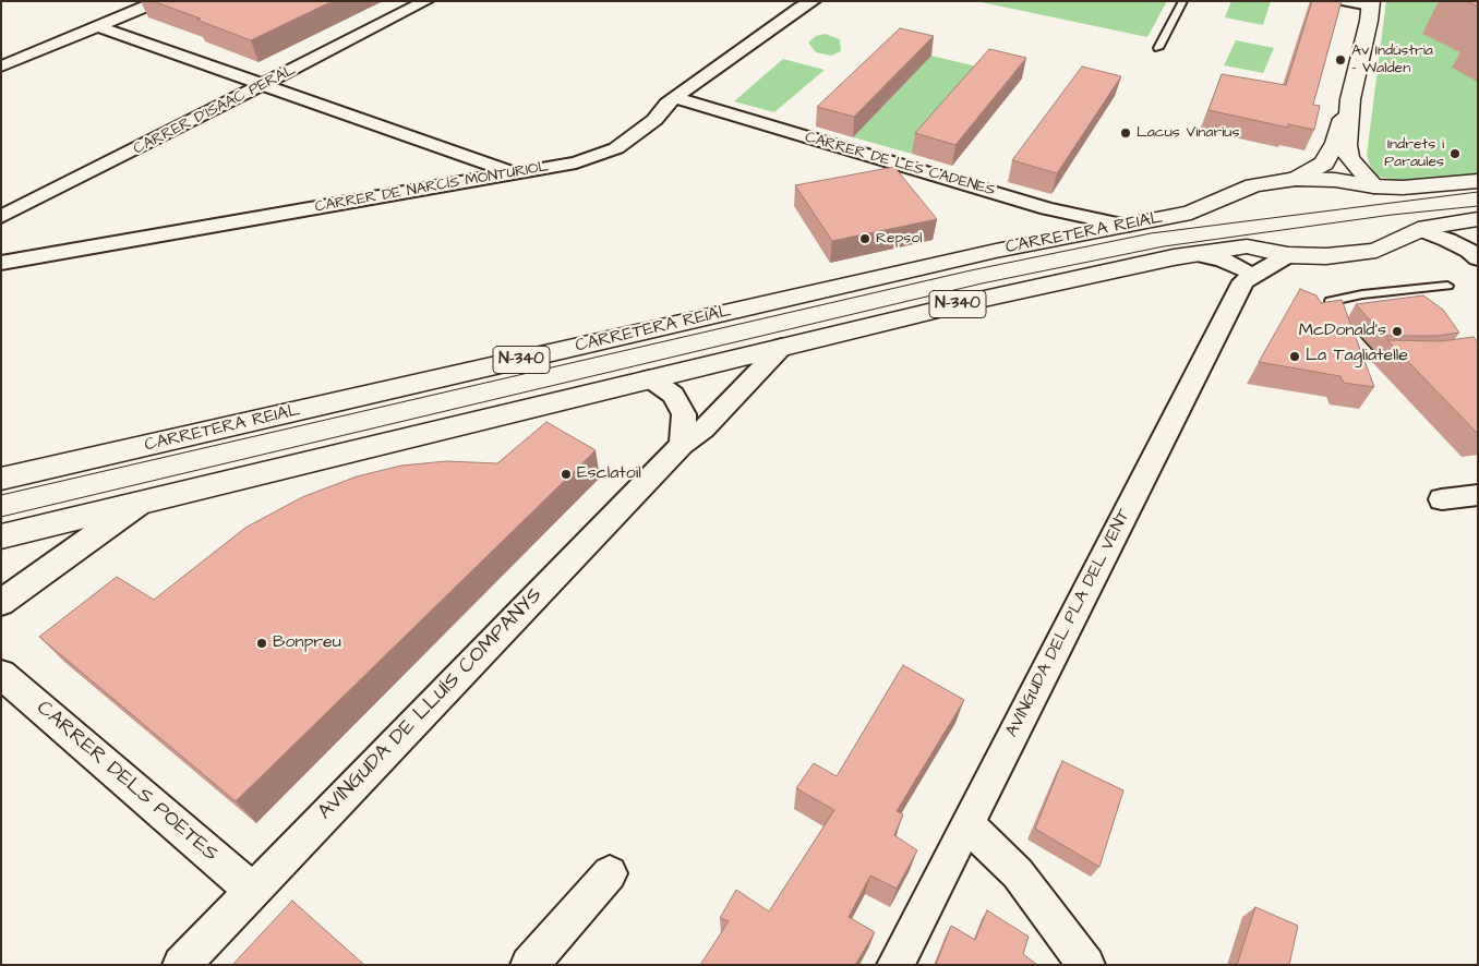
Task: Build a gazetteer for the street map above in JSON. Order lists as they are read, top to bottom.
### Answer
{
  "streets": {
    "main road": ["CARRETERA REIAL", "N-340"],
    "street": [
      "CARRER D'ISAAC PERAL",
      "CARRER DE LES CADENES",
      "CARRER DE NARCÍS MONTURIOL",
      "AVINGUDA DEL PLA DEL VENT",
      "AVINGUDA DE LLUÍS COMPANYS",
      "CARRER DELS POETES"
    ]
  },
  "crossings": [
    ["CARRER DE LES CADENES", "CARRER DE NARCÍS MONTURIOL"],
    ["CARRER DE LES CADENES", "CARRETERA REIAL"],
    ["CARRETERA REIAL", "N-340"],
    ["N-340", "AVINGUDA DEL PLA DEL VENT"],
    ["N-340", "AVINGUDA DE LLUÍS COMPANYS"],
    ["AVINGUDA DE LLUÍS COMPANYS", "CARRER DELS POETES"]
  ],
  "places": [
    "Av Indústria - Walden",
    "Lacus Vinarius",
    "Indrets i Paraules",
    "Repsol",
    "McDonald's",
    "La Tagliatelle",
    "Esclatoil",
    "Bonpreu"
  ]
}
